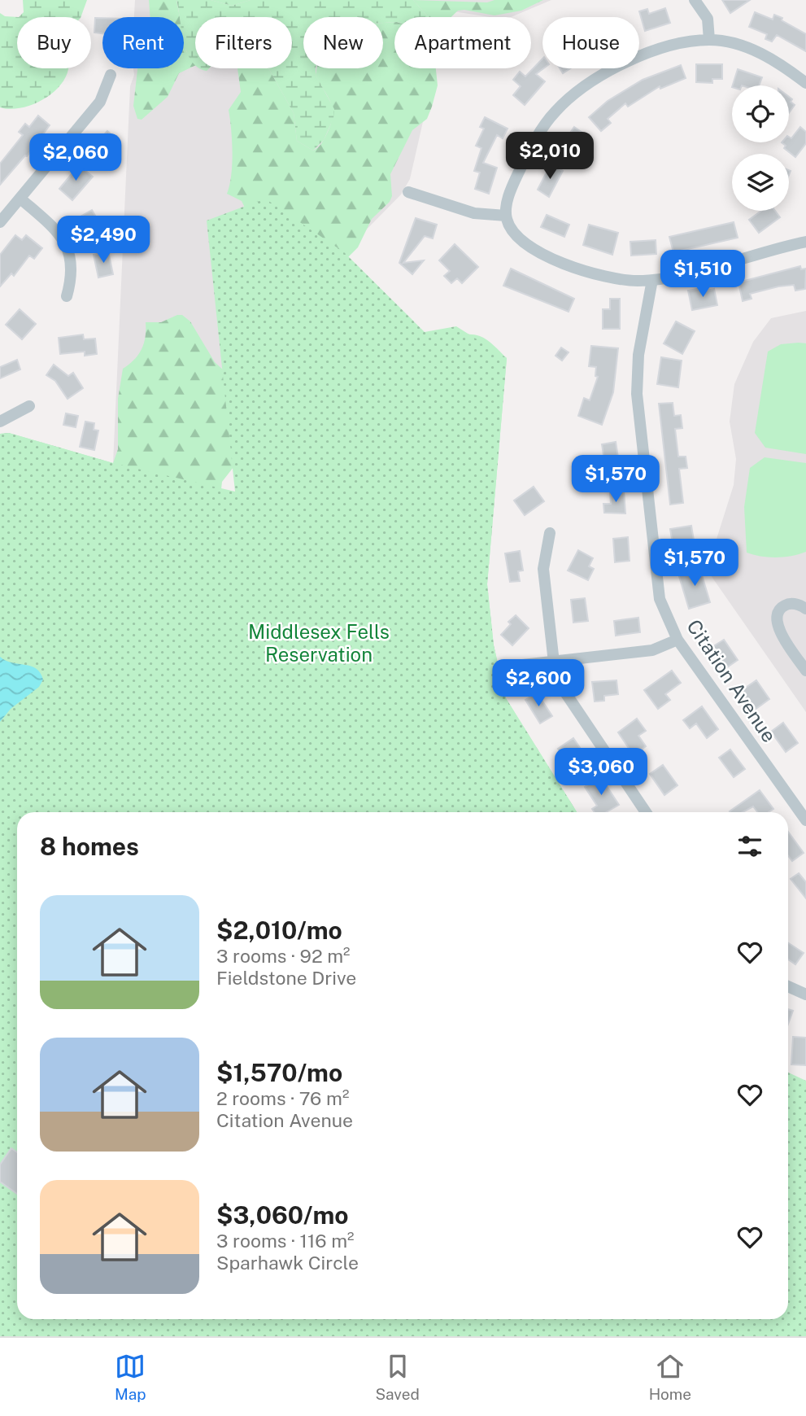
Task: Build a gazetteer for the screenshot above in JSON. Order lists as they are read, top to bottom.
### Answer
{
  "streets": {
    "street": ["Citation Avenue"]
  },
  "parks": ["Middlesex Fells Reservation"],
  "page": {
    "chip": [
      "Buy",
      "Rent",
      "Filters",
      "New",
      "Apartment",
      "House"
    ],
    "price": [
      "$2,010",
      "$2,060",
      "$2,490",
      "$1,510",
      "$1,570",
      "$1,570",
      "$2,600",
      "$3,060"
    ],
    "heading": "8 homes",
    "list": [
      {
        "name": "$2,010/mo",
        "note": "3 rooms · 92 m² · Fieldstone Drive"
      },
      {
        "name": "$1,570/mo",
        "note": "2 rooms · 76 m² · Citation Avenue"
      },
      {
        "name": "$3,060/mo",
        "note": "3 rooms · 116 m² · Sparhawk Circle"
      }
    ],
    "tabs": ["Map", "Saved", "Home"]
  }
}
